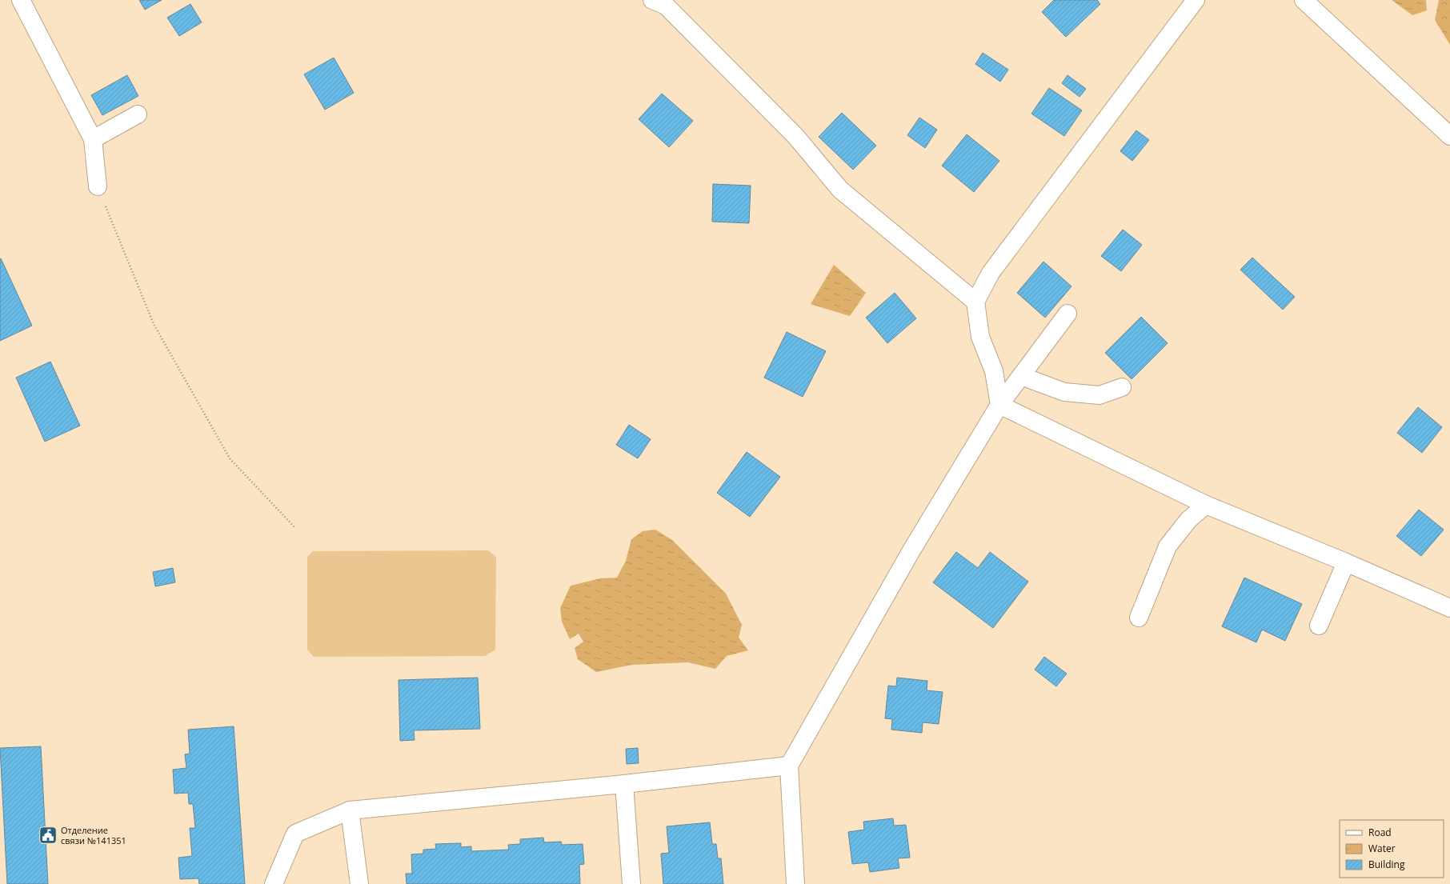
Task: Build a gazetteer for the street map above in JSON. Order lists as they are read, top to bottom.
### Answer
{
  "places": {
    "public building": ["Отделение связи №141351"]
  },
  "legend": ["Road", "Water", "Building"]
}
